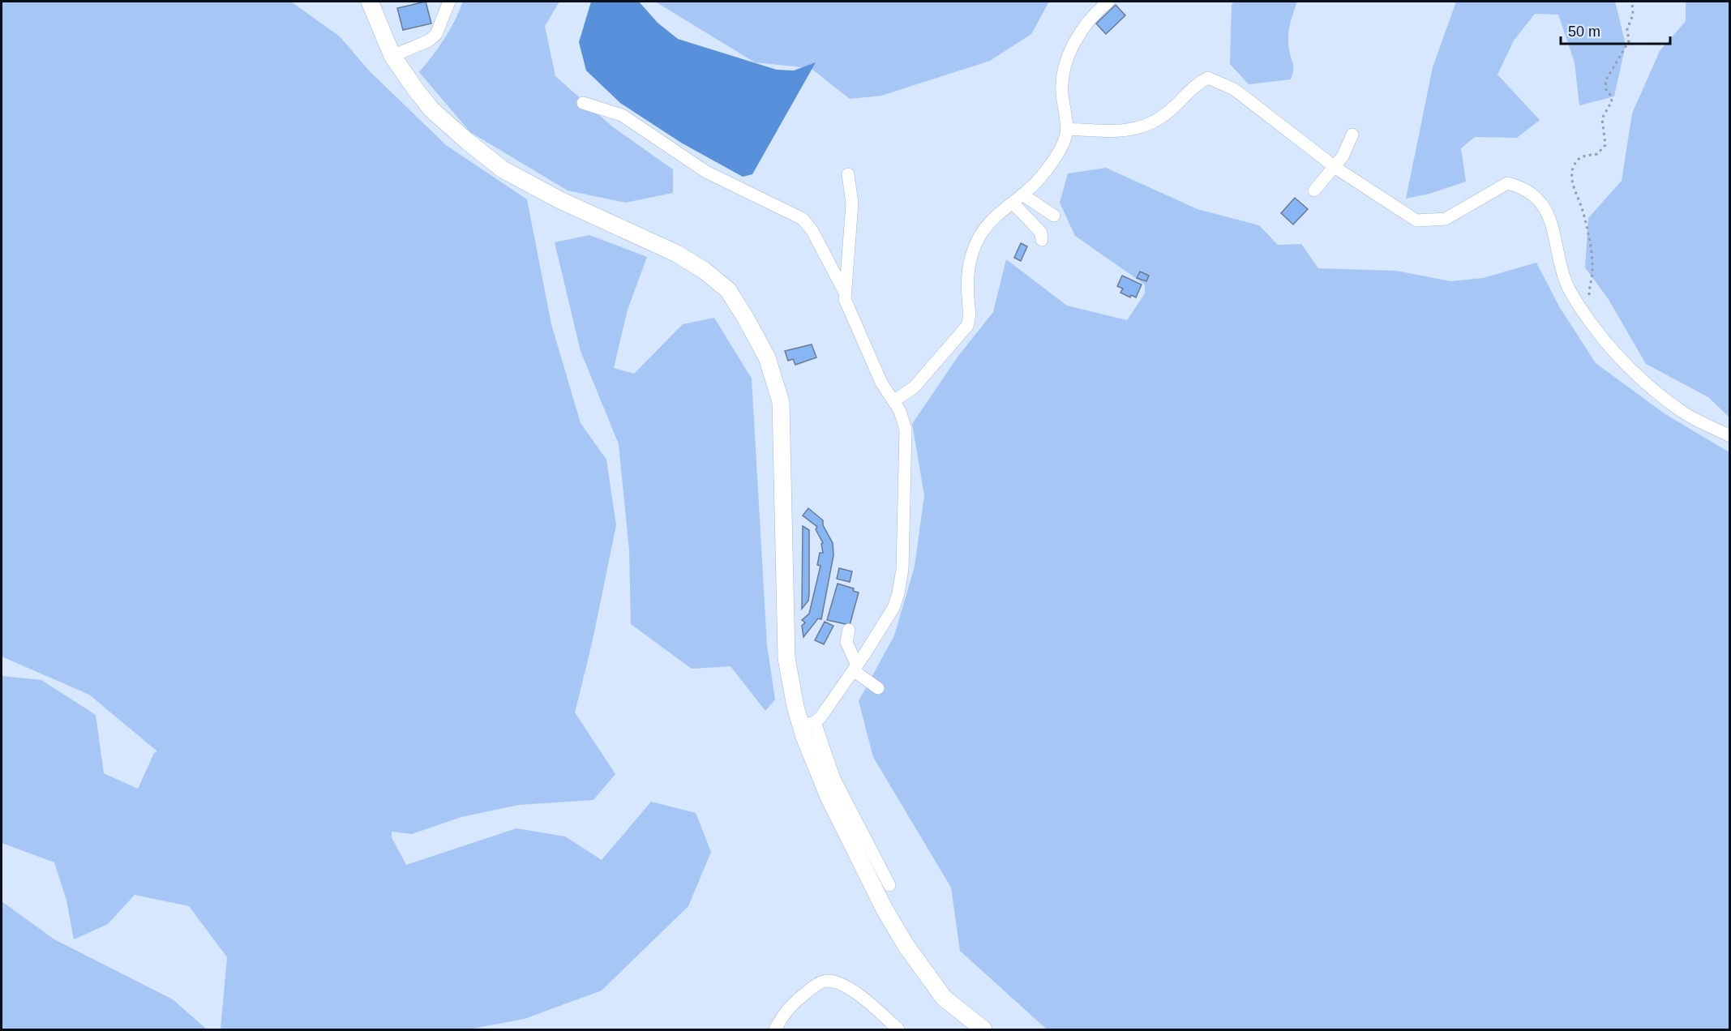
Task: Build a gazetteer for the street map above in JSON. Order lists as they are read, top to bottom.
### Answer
{
  "scale_bar": "50 m"
}
